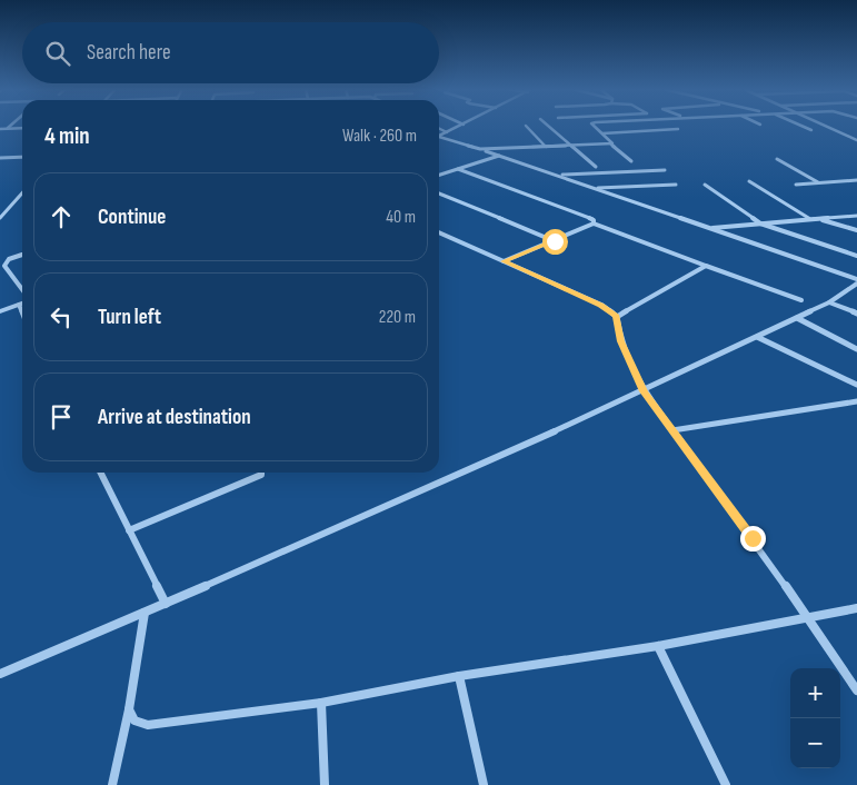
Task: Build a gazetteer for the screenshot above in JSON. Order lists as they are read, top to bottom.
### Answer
{
  "page": {
    "search": "Search here",
    "heading": ["4 min", "Walk · 260 m"],
    "list": [
      ["Continue", "40 m"],
      ["Turn left", "220 m"],
      "Arrive at destination"
    ],
    "map_buttons": ["+", "−"]
  }
}
